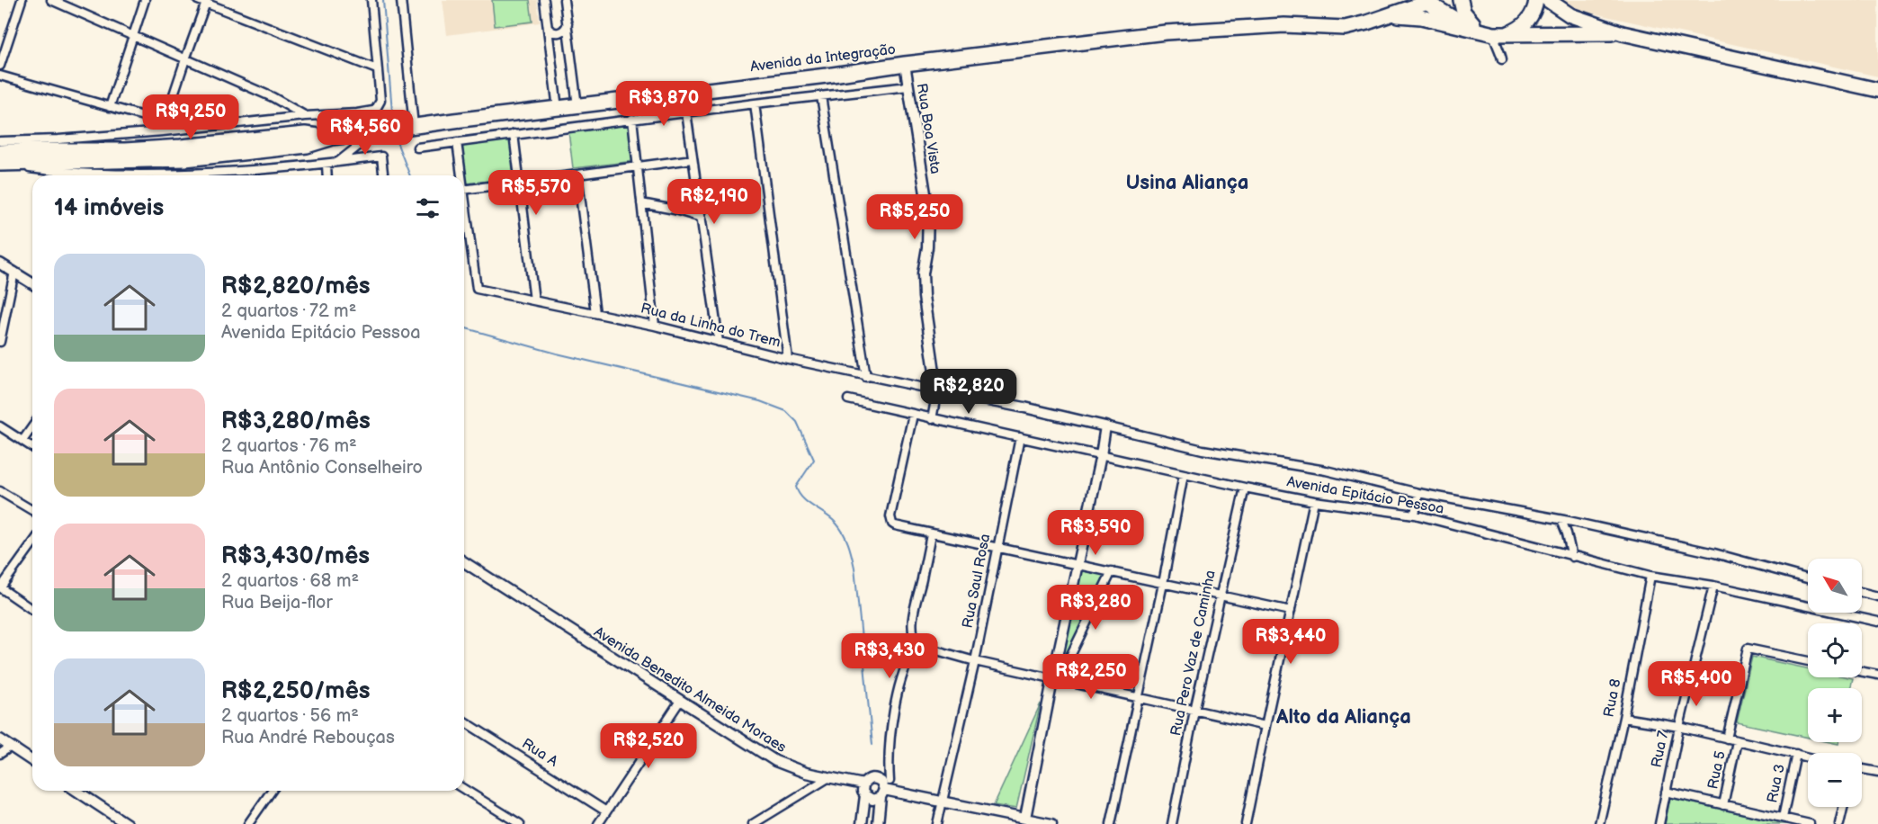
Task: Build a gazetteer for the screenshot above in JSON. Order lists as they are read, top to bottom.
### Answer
{
  "streets": {
    "highway": ["Avenida da Integração"],
    "street": [
      "Rua Boa Vista",
      "Rua da Linha do Trem",
      "Avenida Epitácio Pessoa",
      "Rua Saul Rosa",
      "Rua Pero Vaz de Caminha",
      "Avenida Benedito Almeida Moraes",
      "Rua 8",
      "Rua 7",
      "Rua A",
      "Rua 5",
      "Rua 3"
    ]
  },
  "crossings": [
    ["Avenida da Integração", "Rua Boa Vista"],
    ["Rua Boa Vista", "Rua da Linha do Trem"],
    ["Avenida Epitácio Pessoa", "Rua Saul Rosa"],
    ["Avenida Epitácio Pessoa", "Rua Pero Vaz de Caminha"],
    ["Avenida Epitácio Pessoa", "Rua 8"],
    ["Avenida Epitácio Pessoa", "Rua 7"]
  ],
  "districts": ["Usina Aliança", "Alto da Aliança"],
  "north": "top left",
  "page": {
    "price": [
      "R$3,870",
      "R$9,250",
      "R$4,560",
      "R$5,570",
      "R$2,190",
      "R$5,250",
      "R$2,820",
      "R$3,590",
      "R$3,280",
      "R$3,440",
      "R$3,430",
      "R$2,250",
      "R$5,400",
      "R$2,520"
    ],
    "heading": "14 imóveis",
    "list": [
      {
        "name": "R$2,820/mês",
        "note": "2 quartos · 72 m² · Avenida Epitácio Pessoa"
      },
      {
        "name": "R$3,280/mês",
        "note": "2 quartos · 76 m² · Rua Antônio Conselheiro"
      },
      {
        "name": "R$3,430/mês",
        "note": "2 quartos · 68 m² · Rua Beija-flor"
      },
      {
        "name": "R$2,250/mês",
        "note": "2 quartos · 56 m² · Rua André Rebouças"
      }
    ],
    "map_buttons": ["+", "−"]
  }
}
